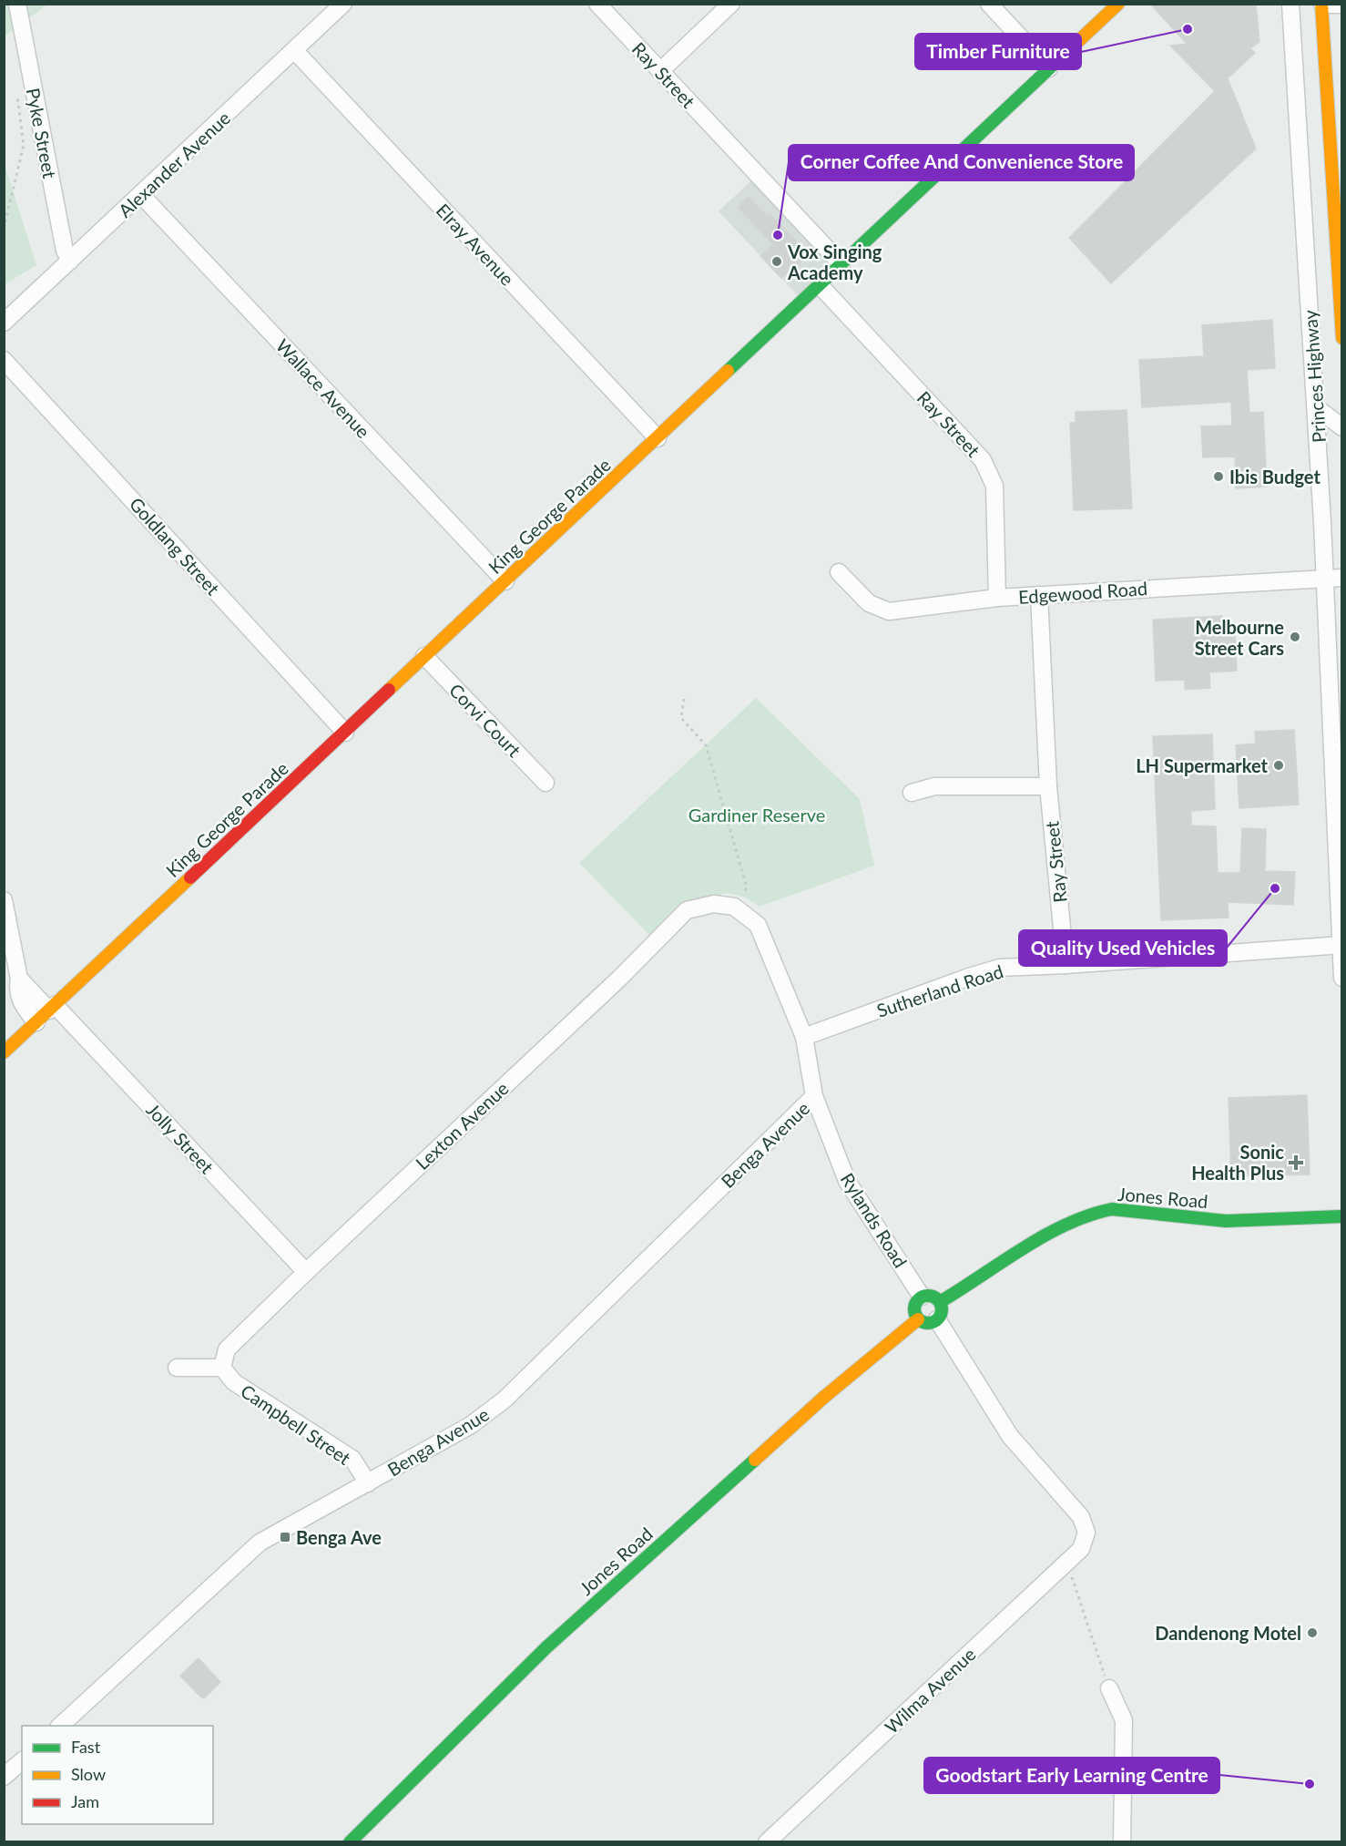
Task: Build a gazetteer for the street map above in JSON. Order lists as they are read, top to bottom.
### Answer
{
  "streets": {
    "main road": ["Princes Highway", "King George Parade", "Jones Road"],
    "street": [
      "Ray Street",
      "Pyke Street",
      "Alexander Avenue",
      "Elray Avenue",
      "Wallace Avenue",
      "Goldlang Street",
      "Edgewood Road",
      "Corvi Court",
      "Sutherland Road",
      "Lexton Avenue",
      "Jolly Street",
      "Benga Avenue",
      "Rylands Road",
      "Campbell Street",
      "Wilma Avenue"
    ]
  },
  "crossings": [
    ["Ray Street", "King George Parade"],
    ["Ray Street", "Edgewood Road"],
    ["Ray Street", "Sutherland Road"],
    ["Pyke Street", "Alexander Avenue"],
    ["Alexander Avenue", "Elray Avenue"],
    ["Alexander Avenue", "Wallace Avenue"],
    ["Elray Avenue", "King George Parade"],
    ["Princes Highway", "Edgewood Road"],
    ["Princes Highway", "Sutherland Road"],
    ["Wallace Avenue", "King George Parade"],
    ["King George Parade", "Goldlang Street"],
    ["King George Parade", "Corvi Court"],
    ["King George Parade", "Jolly Street"],
    ["Sutherland Road", "Rylands Road"],
    ["Lexton Avenue", "Jolly Street"],
    ["Lexton Avenue", "Rylands Road"],
    ["Lexton Avenue", "Campbell Street"],
    ["Benga Avenue", "Rylands Road"],
    ["Benga Avenue", "Campbell Street"],
    ["Jones Road", "Rylands Road"],
    ["Jones Road", "Wilma Avenue"],
    ["Rylands Road", "Wilma Avenue"]
  ],
  "parks": ["Gardiner Reserve"],
  "places": {
    "other": [
      "Timber Furniture",
      "Corner Coffee And Convenience Store",
      "Vox Singing Academy",
      "Ibis Budget",
      "Melbourne Street Cars",
      "LH Supermarket",
      "Quality Used Vehicles",
      "Dandenong Motel",
      "Goodstart Early Learning Centre"
    ],
    "health": ["Sonic Health Plus"],
    "transit": ["Benga Ave"]
  },
  "legend": ["Fast", "Slow", "Jam"]
}
